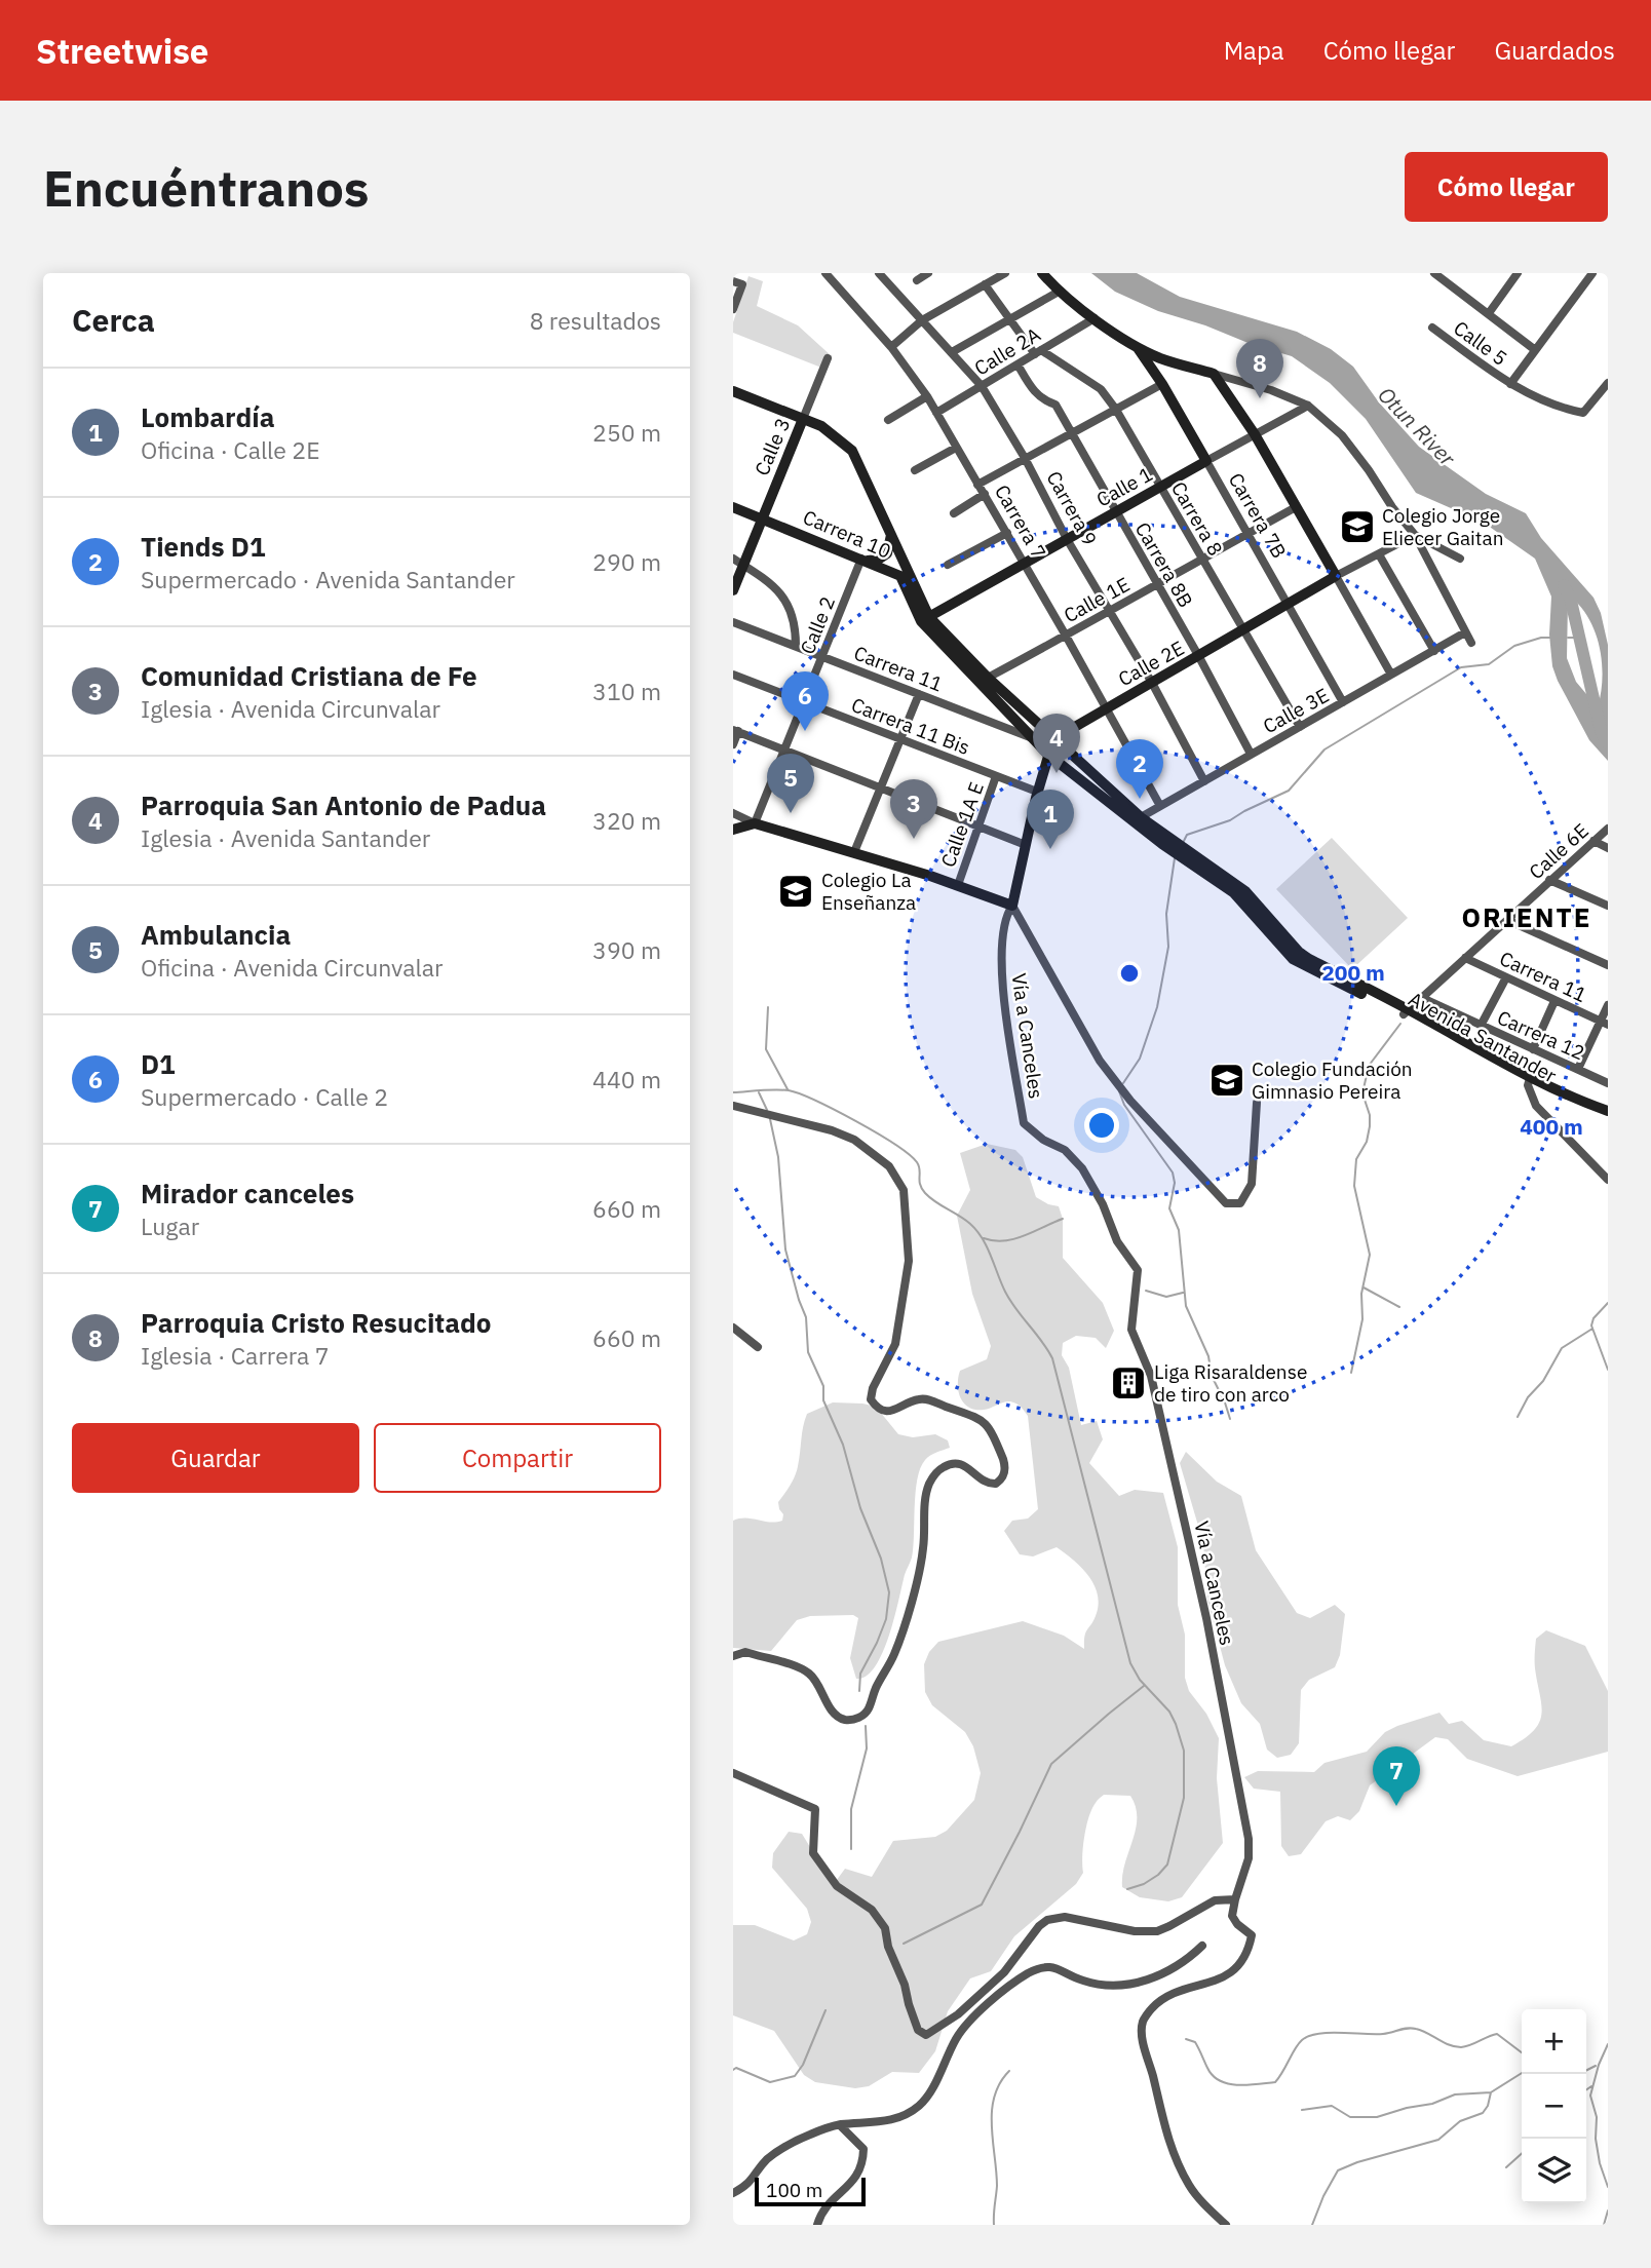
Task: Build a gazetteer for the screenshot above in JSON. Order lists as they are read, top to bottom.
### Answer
{
  "streets": {
    "main road": [
      "Calle 3",
      "Calle 1",
      "Carrera 7B",
      "Carrera 10",
      "Calle 2E",
      "Avenida Santander"
    ],
    "street": [
      "Calle 5",
      "Calle 2A",
      "Carrera 9",
      "Carrera 8",
      "Carrera 7",
      "Carrera 8B",
      "Calle 1E",
      "Calle 2",
      "Carrera 11",
      "Calle 3E",
      "Carrera 11 Bis",
      "Calle 1A E",
      "Calle 6E",
      "Carrera 12",
      "Vía a Canceles"
    ]
  },
  "crossings": [
    ["Calle 2A", "Carrera 9"],
    ["Calle 2A", "Carrera 8"],
    ["Calle 2A", "Carrera 7"],
    ["Calle 2A", "Carrera 8B"],
    ["Calle 3", "Carrera 10"],
    ["Calle 1", "Carrera 9"],
    ["Calle 1", "Carrera 7B"],
    ["Calle 1", "Carrera 8"],
    ["Calle 1", "Carrera 7"],
    ["Calle 1", "Carrera 10"],
    ["Calle 1", "Carrera 8B"],
    ["Calle 1", "Avenida Santander"],
    ["Carrera 9", "Calle 1E"],
    ["Carrera 9", "Calle 2E"],
    ["Carrera 9", "Calle 3E"],
    ["Carrera 7B", "Calle 1E"],
    ["Carrera 7B", "Calle 2E"],
    ["Carrera 7B", "Calle 3E"],
    ["Carrera 8", "Calle 1E"],
    ["Carrera 8", "Calle 2E"],
    ["Carrera 8", "Calle 3E"],
    ["Carrera 7", "Calle 1E"],
    ["Carrera 7", "Calle 2E"],
    ["Carrera 7", "Calle 3E"],
    ["Carrera 10", "Calle 2"],
    ["Carrera 10", "Avenida Santander"],
    ["Carrera 8B", "Calle 1E"],
    ["Carrera 8B", "Calle 2E"],
    ["Carrera 8B", "Calle 3E"],
    ["Calle 1E", "Avenida Santander"],
    ["Calle 2", "Carrera 11"],
    ["Calle 2", "Carrera 11 Bis"],
    ["Calle 2E", "Carrera 11"],
    ["Calle 2E", "Avenida Santander"],
    ["Carrera 11", "Calle 6E"],
    ["Carrera 11", "Avenida Santander"],
    ["Calle 3E", "Avenida Santander"],
    ["Carrera 11 Bis", "Calle 1A E"],
    ["Calle 6E", "Carrera 12"],
    ["Calle 6E", "Avenida Santander"]
  ],
  "districts": ["ORIENTE"],
  "water": ["Otun River"],
  "places": {
    "school or university": ["Colegio Jorge Eliecer Gaitan", "Colegio La Enseñanza", "Colegio Fundación Gimnasio Pereira"],
    "building": ["Liga Risaraldense de tiro con arco"]
  },
  "scale_bar": "100 m",
  "page": {
    "header": "Streetwise",
    "nav": ["Mapa", "Cómo llegar", "Guardados"],
    "buttons": [
      "Cómo llegar",
      ["Guardar", "Compartir"]
    ],
    "title": "Encuéntranos",
    "heading": ["Cerca", "8 resultados"],
    "pins": [
      "8",
      "6",
      "4",
      "2",
      "5",
      "3",
      "1",
      "7"
    ],
    "list": [
      {
        "mark": "1",
        "name": "Lombardía",
        "note": "Oficina · Calle 2E",
        "value": "250 m"
      },
      {
        "mark": "2",
        "name": "Tiends D1",
        "note": "Supermercado · Avenida Santander",
        "value": "290 m"
      },
      {
        "mark": "3",
        "name": "Comunidad Cristiana de Fe",
        "note": "Iglesia · Avenida Circunvalar",
        "value": "310 m"
      },
      {
        "mark": "4",
        "name": "Parroquia San Antonio de Padua",
        "note": "Iglesia · Avenida Santander",
        "value": "320 m"
      },
      {
        "mark": "5",
        "name": "Ambulancia",
        "note": "Oficina · Avenida Circunvalar",
        "value": "390 m"
      },
      {
        "mark": "6",
        "name": "D1",
        "note": "Supermercado · Calle 2",
        "value": "440 m"
      },
      {
        "mark": "7",
        "name": "Mirador canceles",
        "note": "Lugar",
        "value": "660 m"
      },
      {
        "mark": "8",
        "name": "Parroquia Cristo Resucitado",
        "note": "Iglesia · Carrera 7",
        "value": "660 m"
      }
    ],
    "map_buttons": ["+", "−"],
    "scale": "100 m"
  },
  "rings": ["200 m", "400 m"]
}
